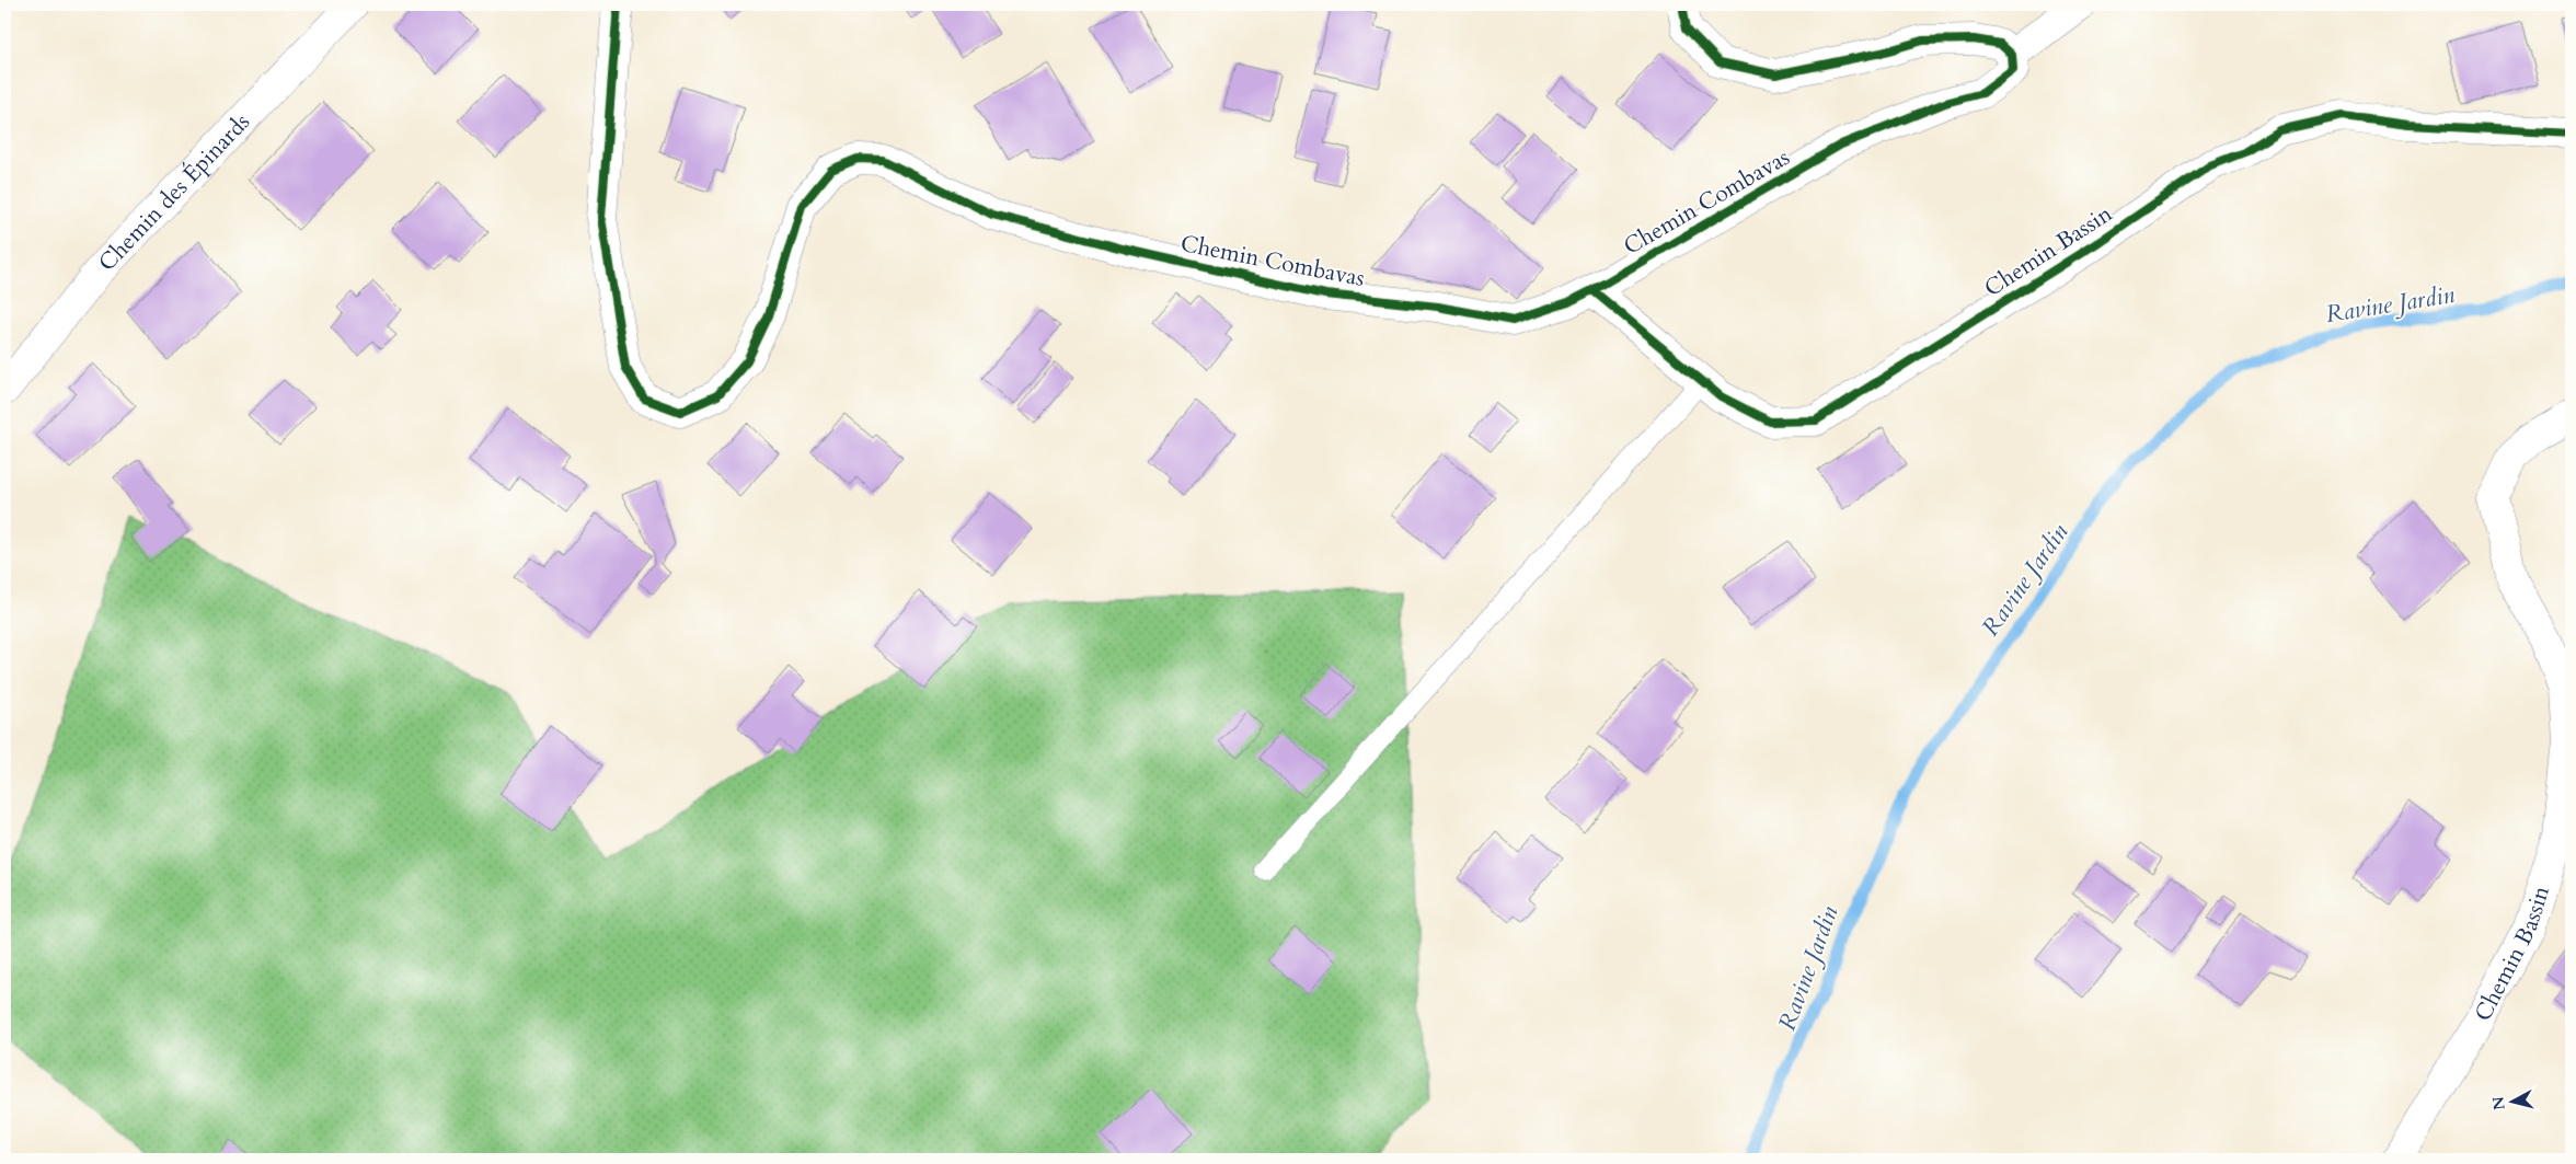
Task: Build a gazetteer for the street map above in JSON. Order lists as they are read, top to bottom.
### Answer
{
  "streets": {
    "street": ["Chemin des Épinards", "Chemin Combavas", "Chemin Bassin"]
  },
  "crossings": [
    ["Chemin Combavas", "Chemin Bassin"]
  ],
  "water": ["Ravine Jardin"],
  "north": "left"
}
